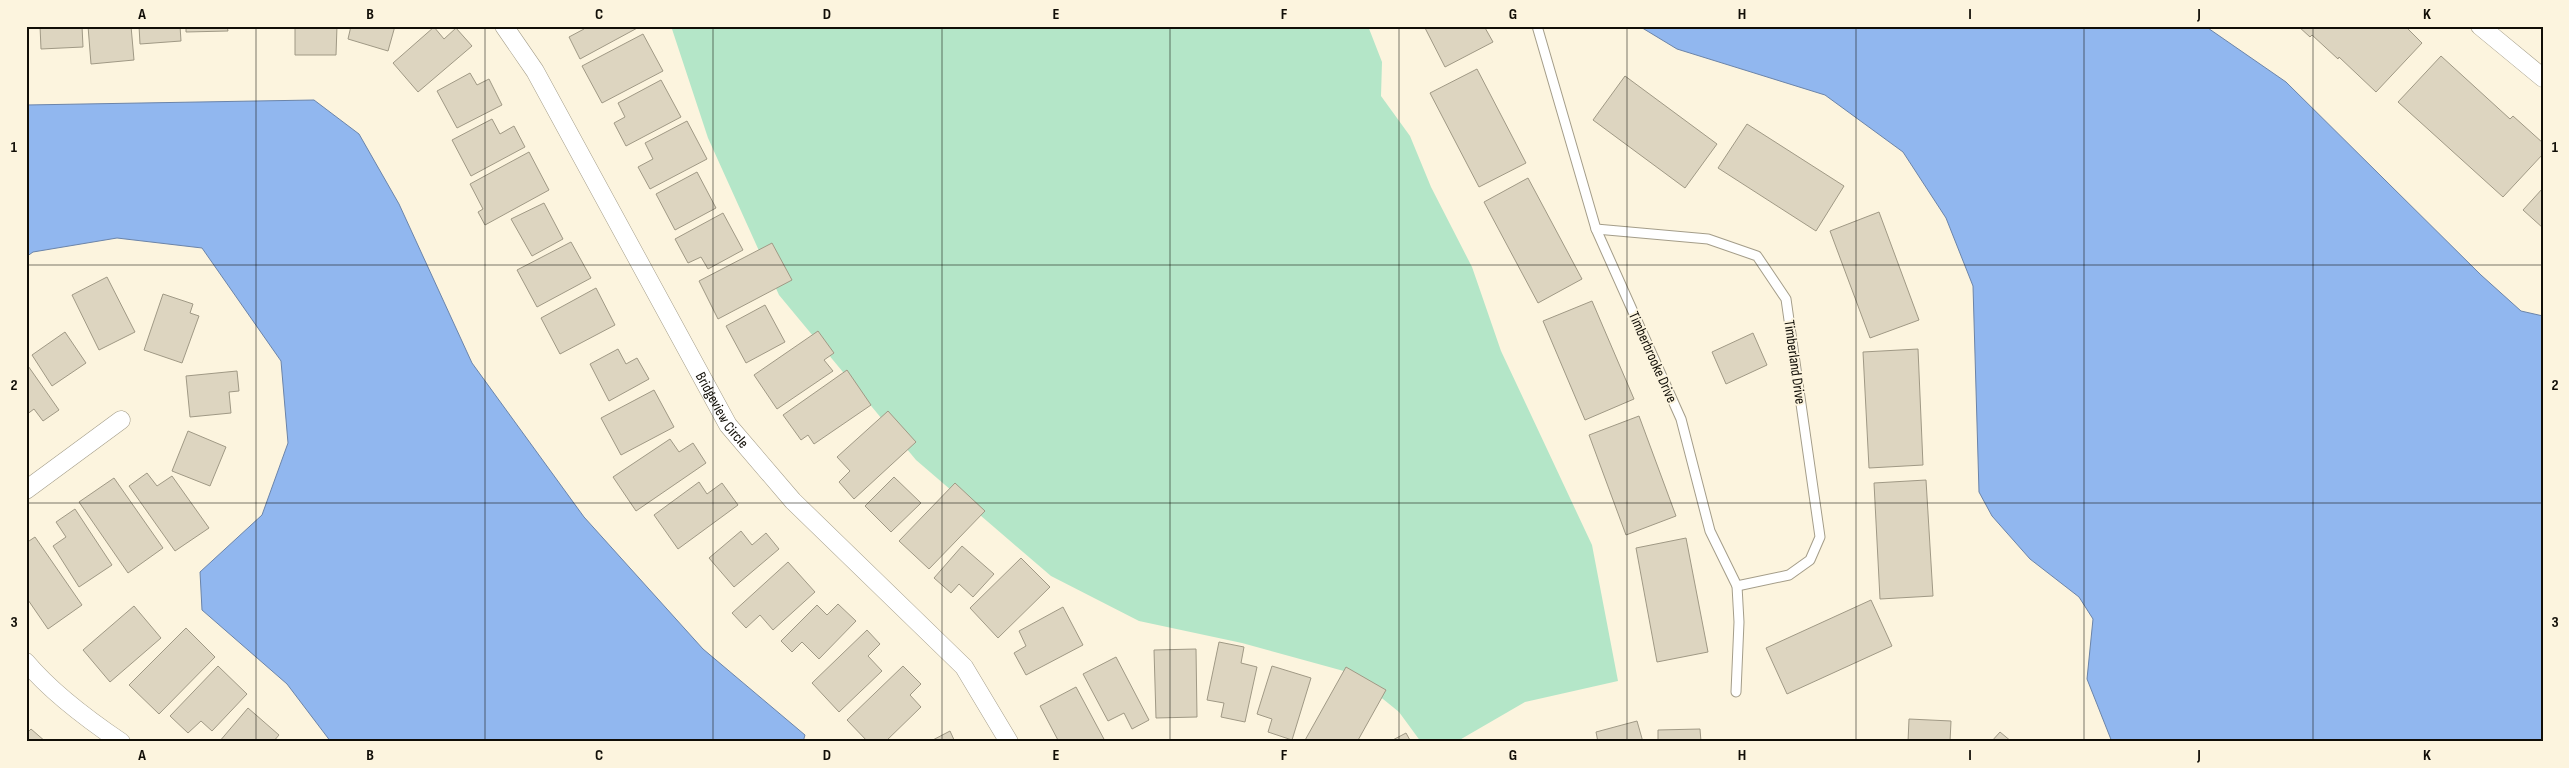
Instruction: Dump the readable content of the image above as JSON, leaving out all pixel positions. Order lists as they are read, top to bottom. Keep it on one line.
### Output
{"streets":{"street":["Bridgeview Circle"],"lane":["Timberbrooke Drive","Timberland Drive"]},"crossings":[["Timberbrooke Drive","Timberland Drive"]],"grid":{"columns":["A","B","C","D","E","F","G","H","I","J","K"],"rows":["1","2","3"]}}
